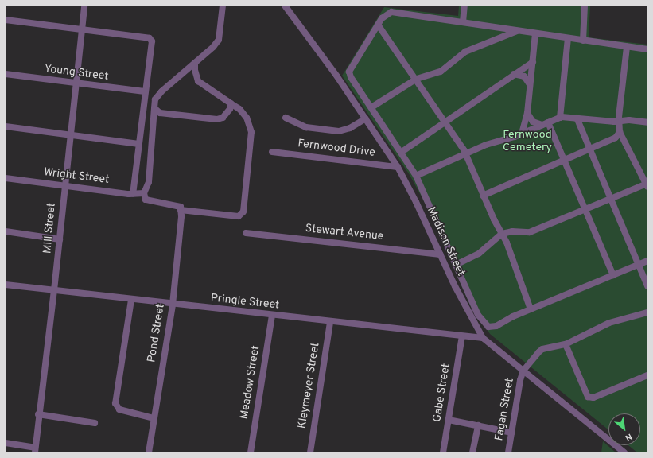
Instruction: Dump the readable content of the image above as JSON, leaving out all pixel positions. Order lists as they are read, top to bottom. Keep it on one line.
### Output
{"streets":{"street":["Young Street","Fernwood Drive","Wright Street","Mill Street","Stewart Avenue","Madison Street","Pringle Street","Pond Street","Meadow Street","Kleymeyer Street","Gabe Street","Fagan Street"]},"crossings":[["Young Street","Mill Street"],["Fernwood Drive","Madison Street"],["Wright Street","Mill Street"],["Mill Street","Pringle Street"],["Stewart Avenue","Madison Street"],["Madison Street","Pringle Street"],["Madison Street","Fagan Street"],["Pringle Street","Pond Street"],["Pringle Street","Meadow Street"],["Pringle Street","Kleymeyer Street"],["Pringle Street","Gabe Street"]],"parks":["Fernwood Cemetery"],"north":"bottom right"}
